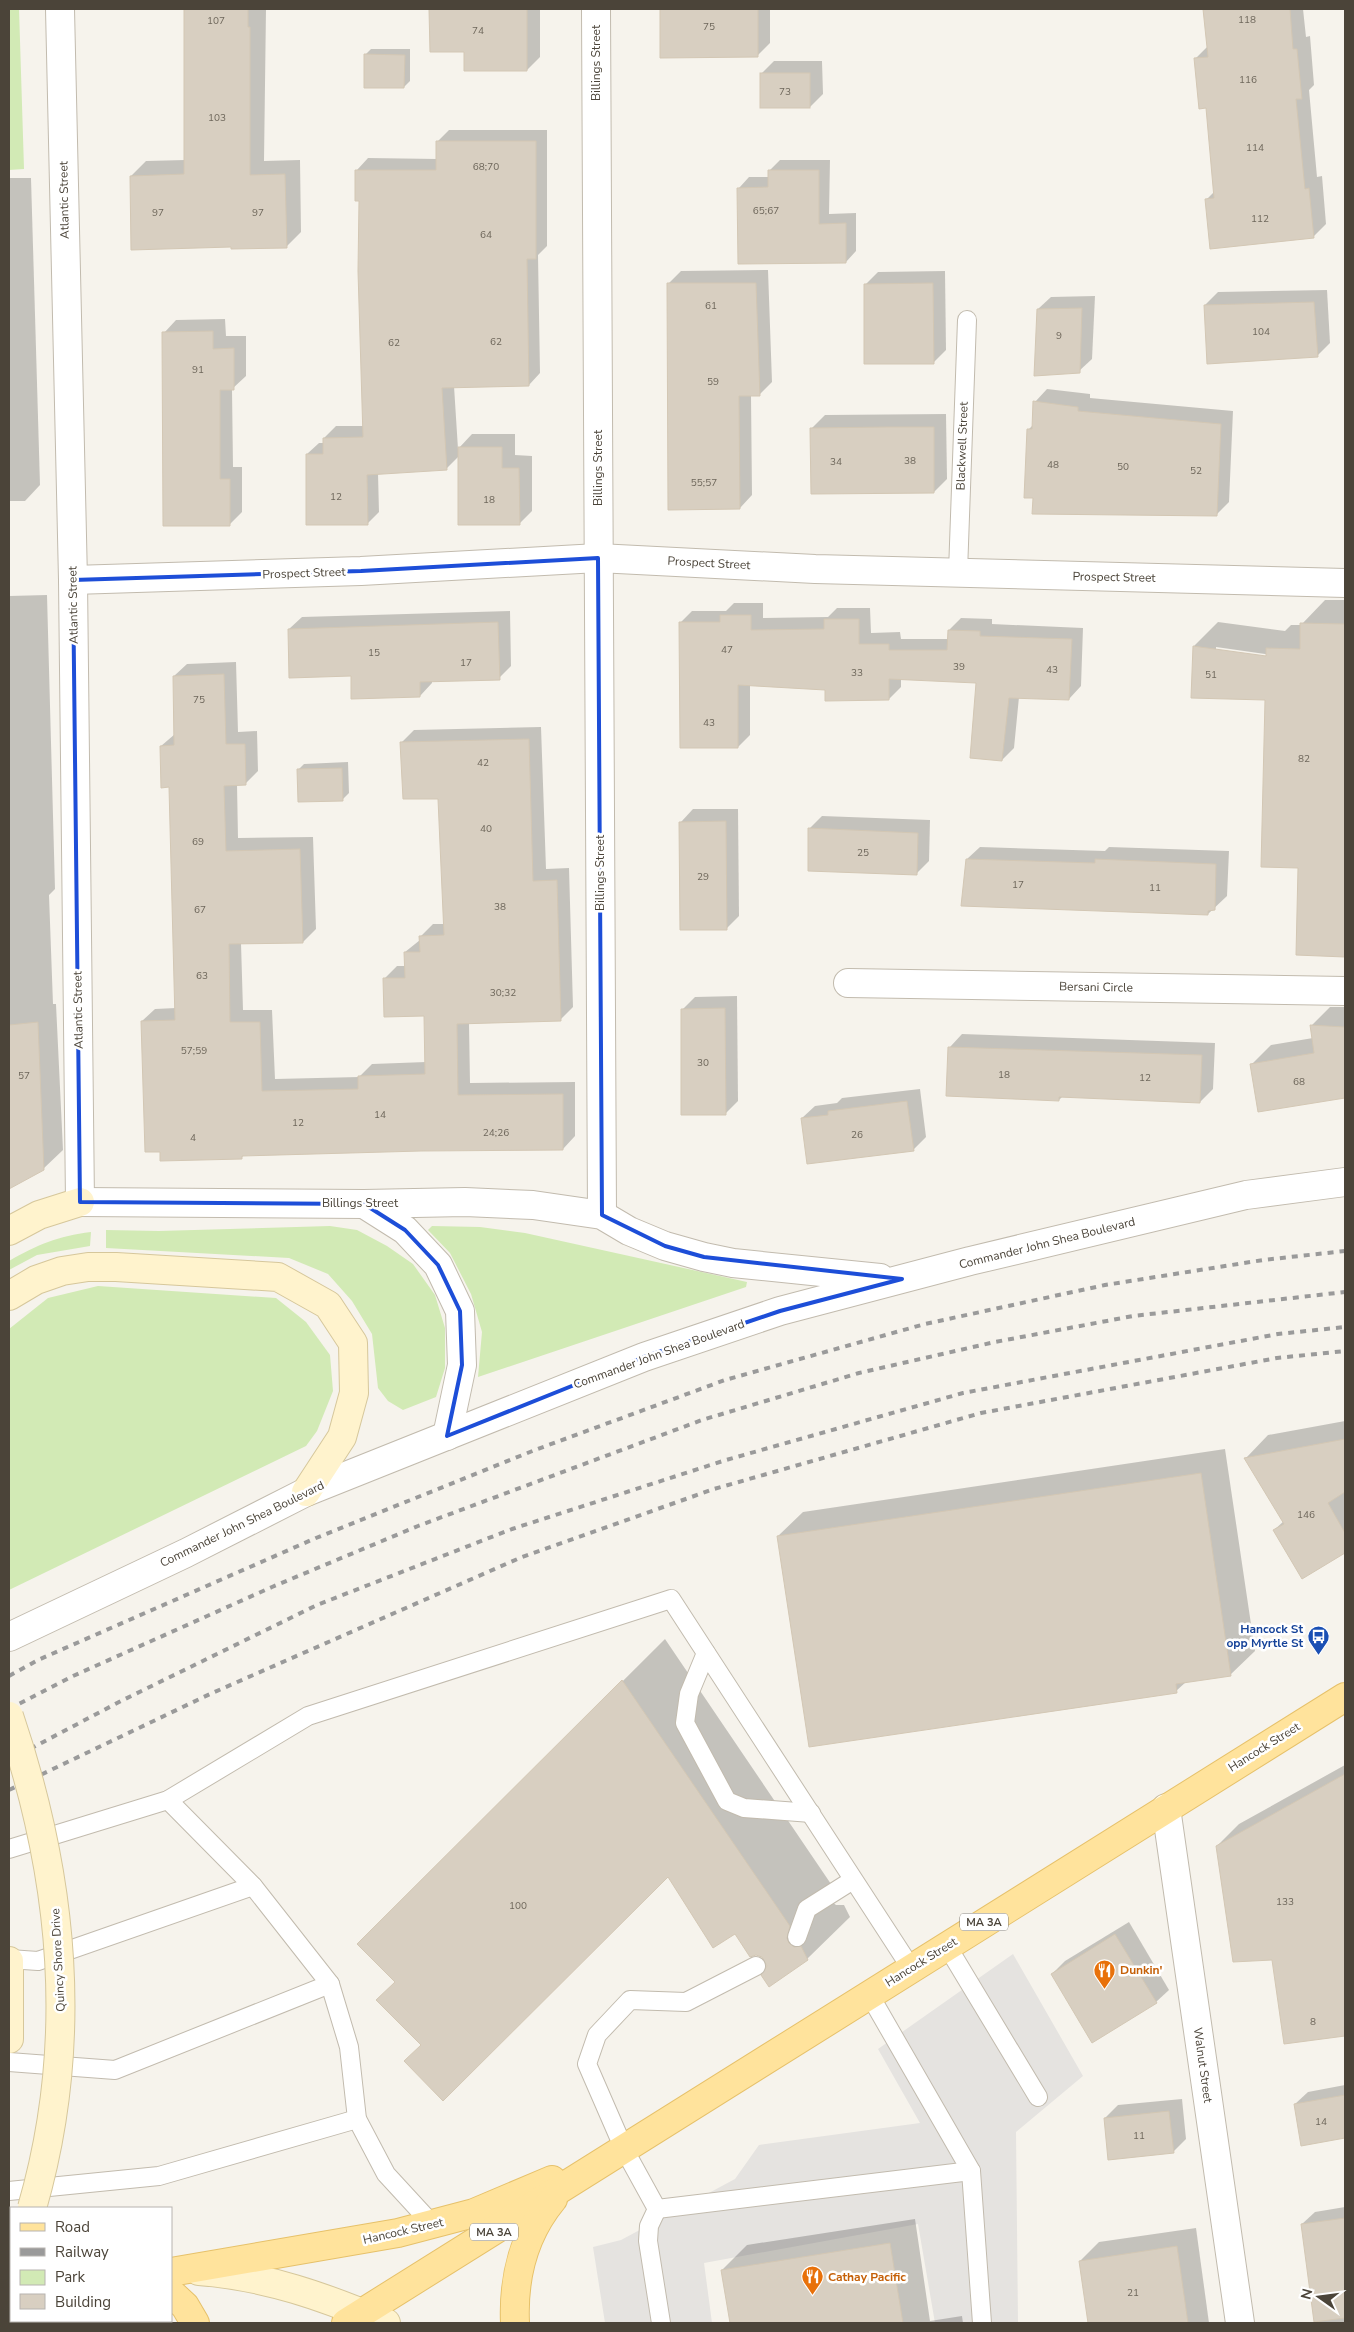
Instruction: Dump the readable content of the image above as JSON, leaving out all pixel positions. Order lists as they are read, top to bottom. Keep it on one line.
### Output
{"streets":{"main road":["Hancock Street","MA 3A","Quincy Shore Drive"],"street":["Billings Street","Atlantic Street","Prospect Street","Bersani Circle","Commander John Shea Boulevard","Walnut Street"],"lane":["Blackwell Street"]},"crossings":[["Billings Street","Atlantic Street"],["Billings Street","Prospect Street"],["Atlantic Street","Prospect Street"],["Blackwell Street","Prospect Street"],["Hancock Street","Walnut Street"]],"places":{"bus stop":["Hancock St opp Myrtle St"],"restaurant":["Dunkin'","Cathay Pacific"]},"house_numbers":["118","107","75","74","116","73","103","114","68;70","65;67","97","97","112","64","61","104","9","62","62","91","59","38","34","48","50","52","55;57","12","18","47","15","17","39","43","33","51","75","43","82","42","40","69","25","29","17","11","38","67","63","30;32","57;59","30","18","57","12","68","14","12","24;26","26","4","146","133","100","8","14","11","21"],"legend":["Road","Railway","Park","Building"],"north":"left"}
